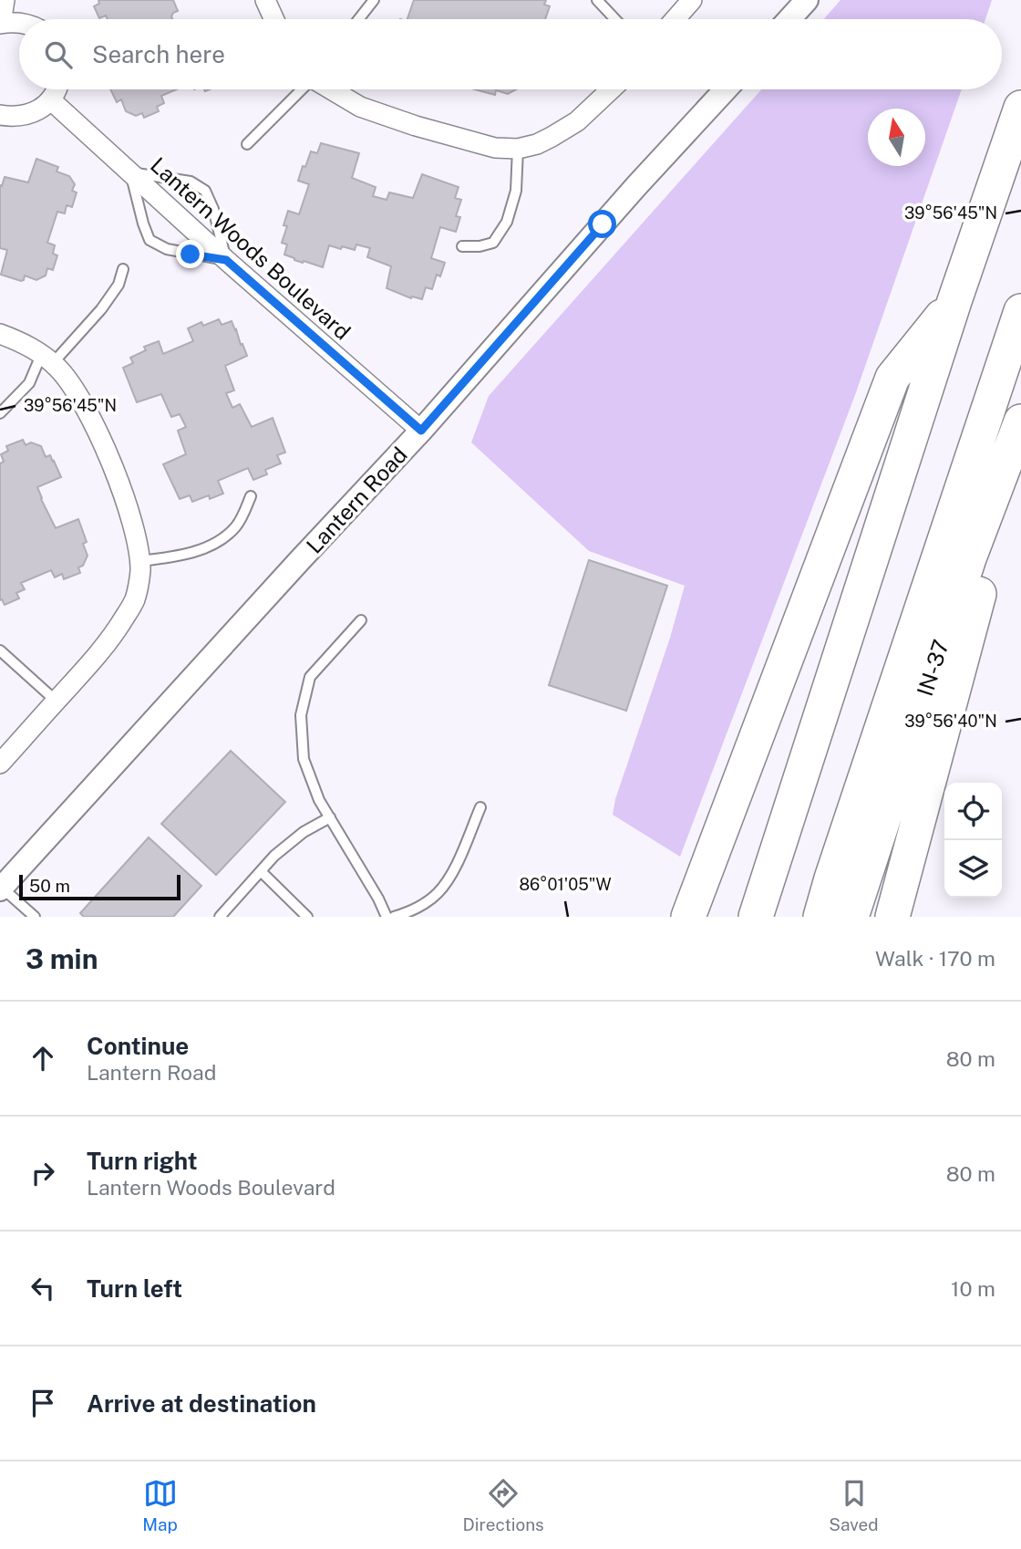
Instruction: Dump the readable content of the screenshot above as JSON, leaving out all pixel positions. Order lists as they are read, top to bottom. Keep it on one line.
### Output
{"streets":{"highway":["IN-37"],"street":["Lantern Woods Boulevard","Lantern Road"]},"crossings":[["Lantern Woods Boulevard","Lantern Road"]],"scale_bar":"50 m","north":"top","page":{"search":"Search here","scale":"50 m","heading":["3 min","Walk · 170 m"],"list":[["Continue","Lantern Road","80 m"],["Turn right","Lantern Woods Boulevard","80 m"],["Turn left","10 m"],"Arrive at destination"],"nav":["Map","Directions","Saved"]},"coordinates":["39°56'45\"N","39°56'40\"N","86°01'05\"W"]}
